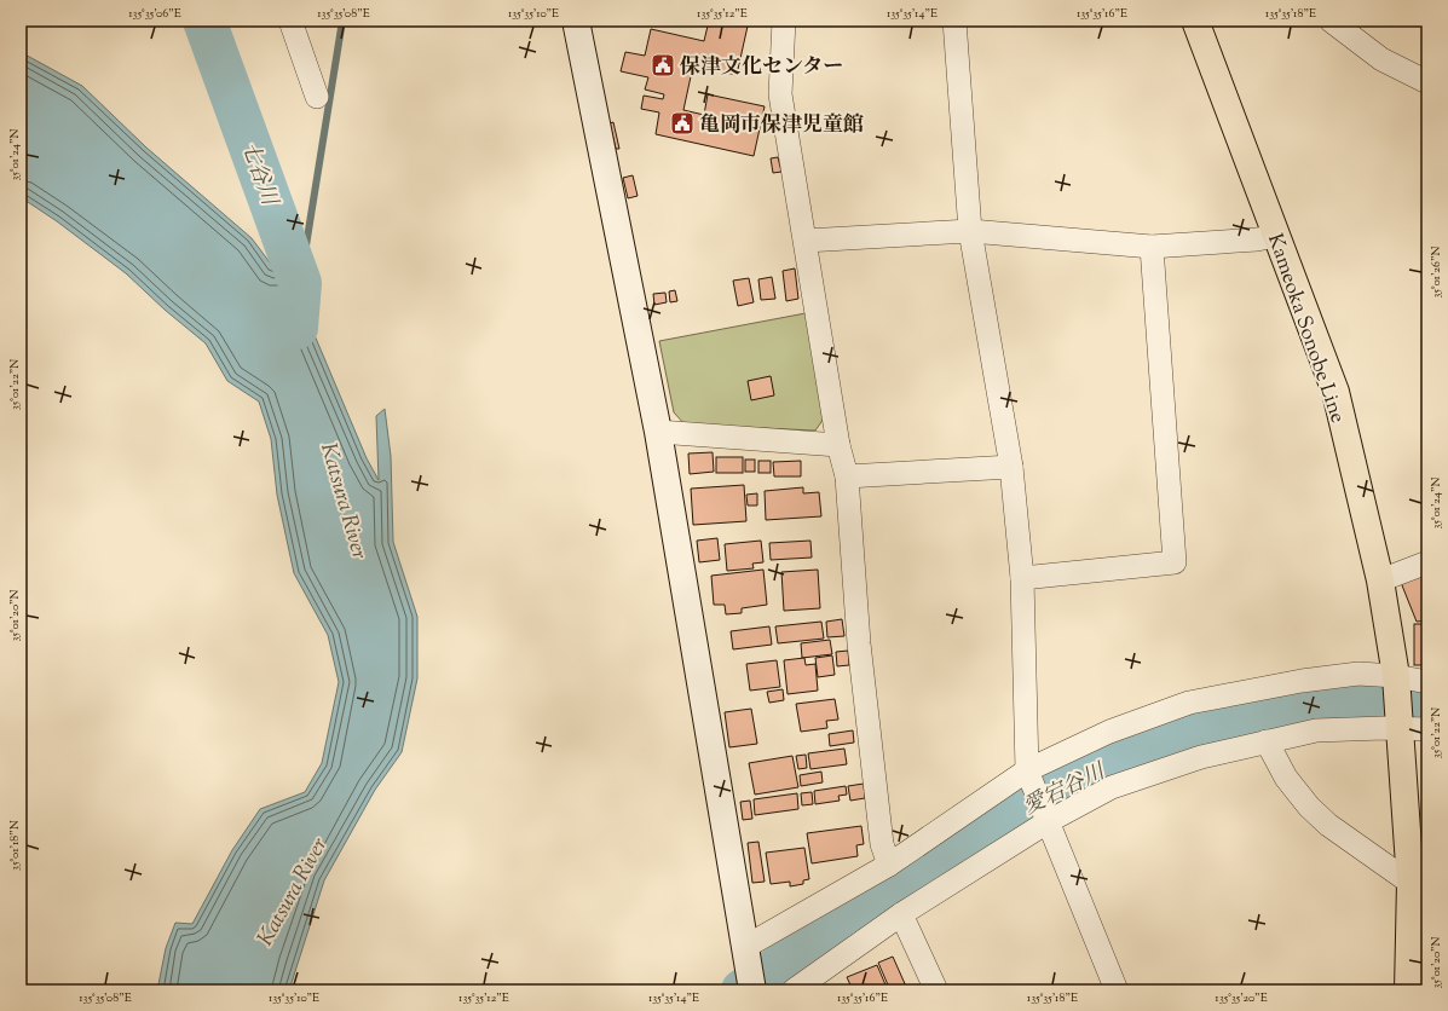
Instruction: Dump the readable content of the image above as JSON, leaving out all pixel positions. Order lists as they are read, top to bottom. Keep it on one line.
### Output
{"streets":{"main road":["Kameoka Sonobe Line"]},"water":["七谷川","Katsura River","愛宕谷川"],"places":{"public building":["保津文化センター","亀岡市保津児童館"]},"coordinates":["135°35'06\"E","135°35'08\"E","135°35'10\"E","135°35'12\"E","135°35'14\"E","135°35'16\"E","135°35'18\"E","35°01'24\"N","35°01'26\"N","35°01'22\"N","35°01'20\"N","35°01'18\"N","135°35'20\"E"]}
